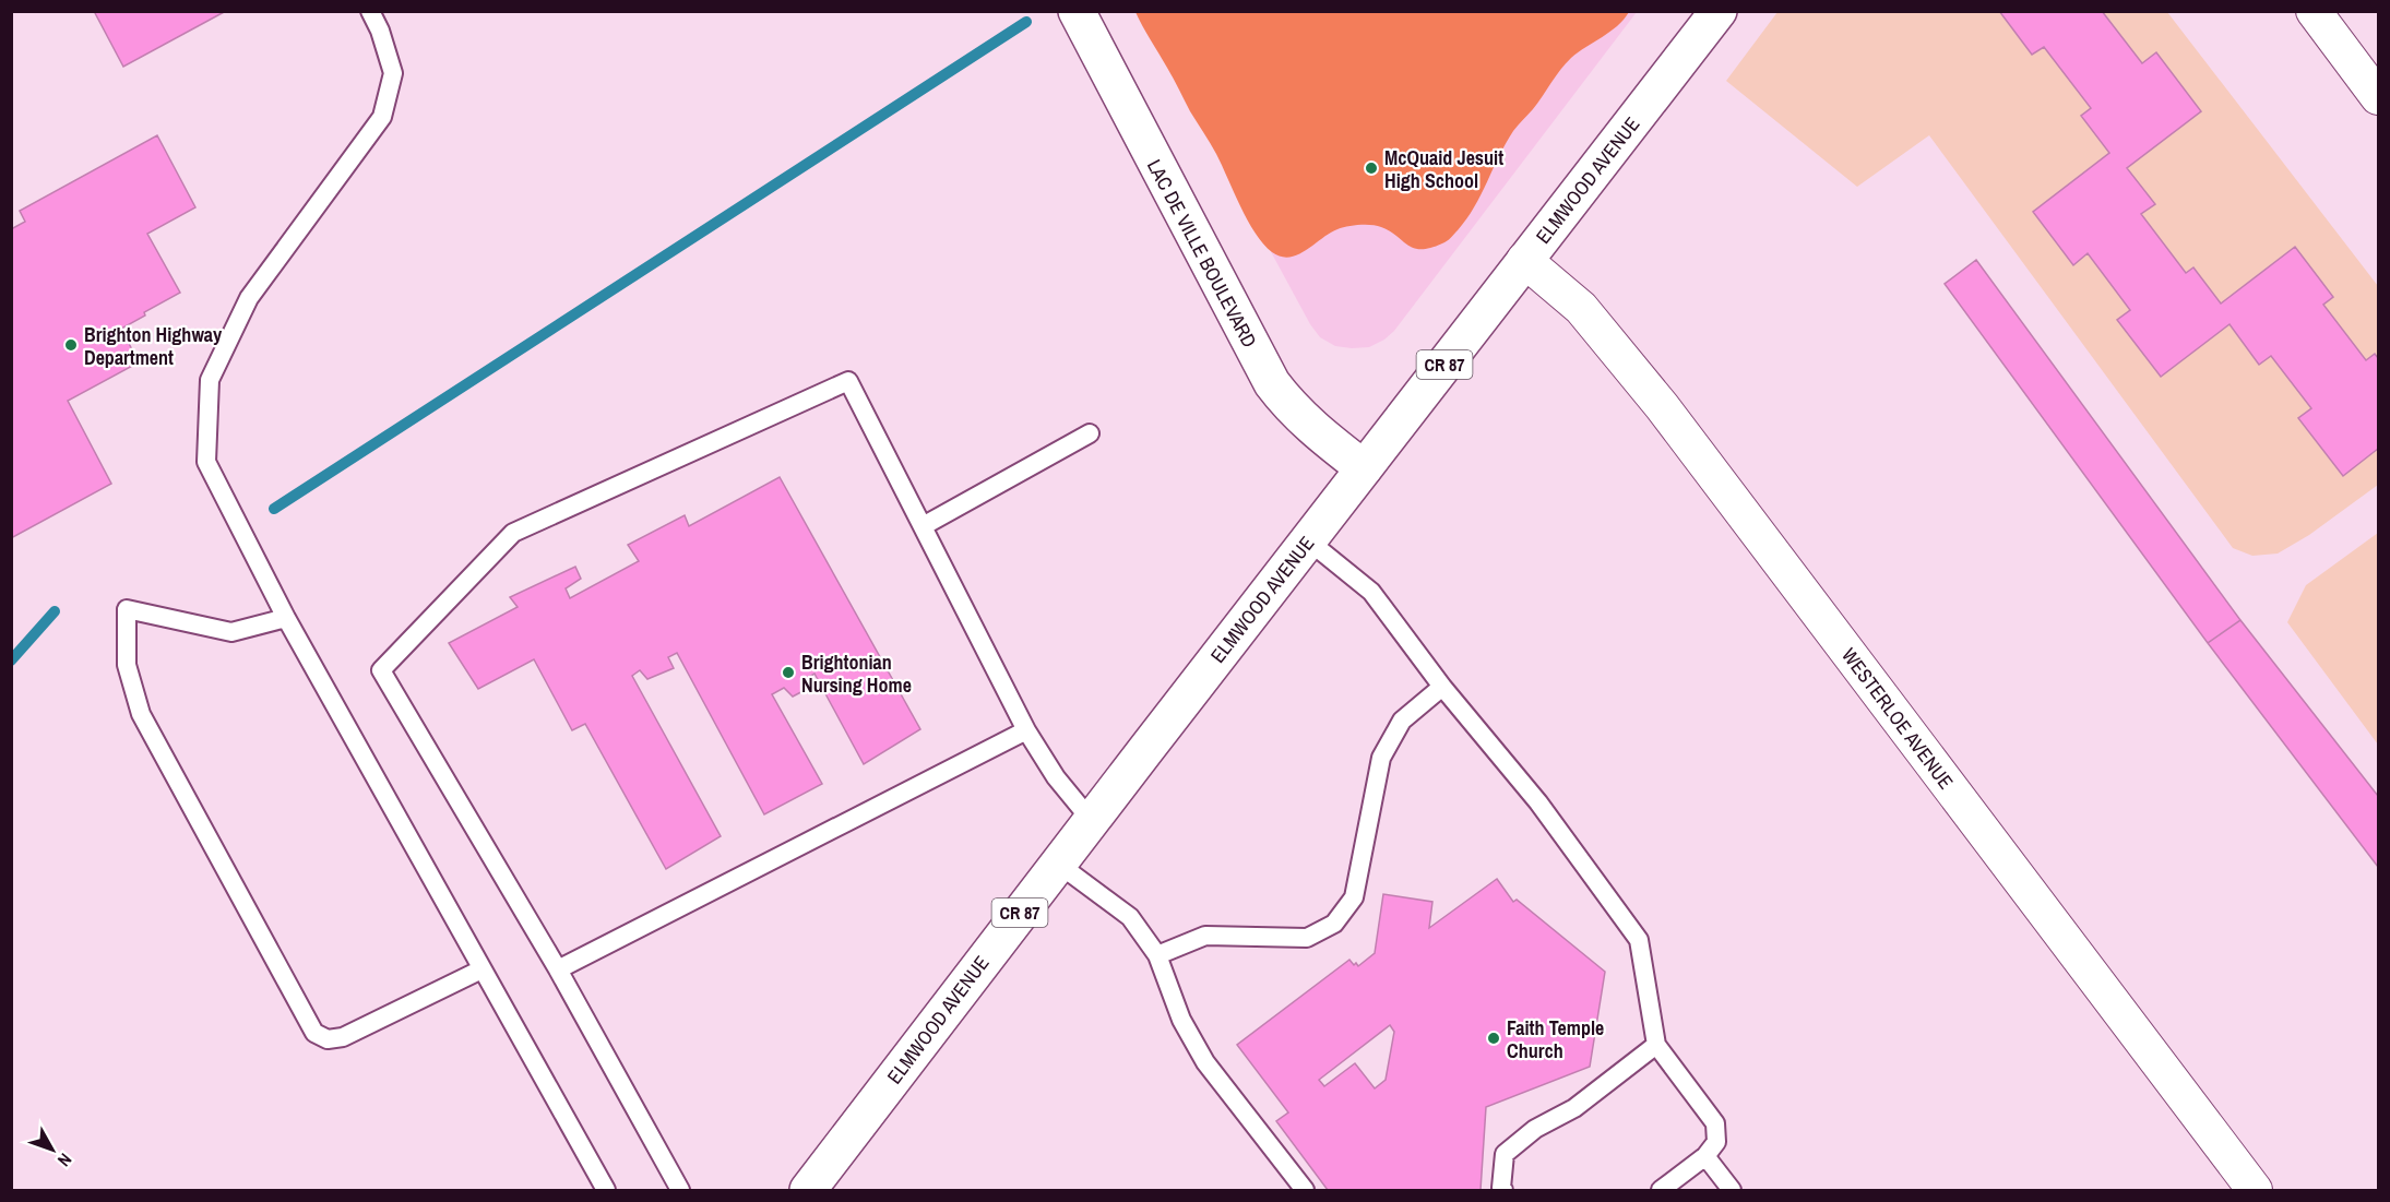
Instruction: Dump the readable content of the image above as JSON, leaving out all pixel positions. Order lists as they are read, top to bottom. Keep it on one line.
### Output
{"streets":{"main road":["ELMWOOD AVENUE","LAC DE VILLE BOULEVARD","CR 87"],"street":["WESTERLOE AVENUE"]},"crossings":[["ELMWOOD AVENUE","LAC DE VILLE BOULEVARD"],["ELMWOOD AVENUE","WESTERLOE AVENUE"]],"places":["McQuaid Jesuit High School","Brighton Highway Department","Brightonian Nursing Home","Faith Temple Church"],"north":"bottom right"}
